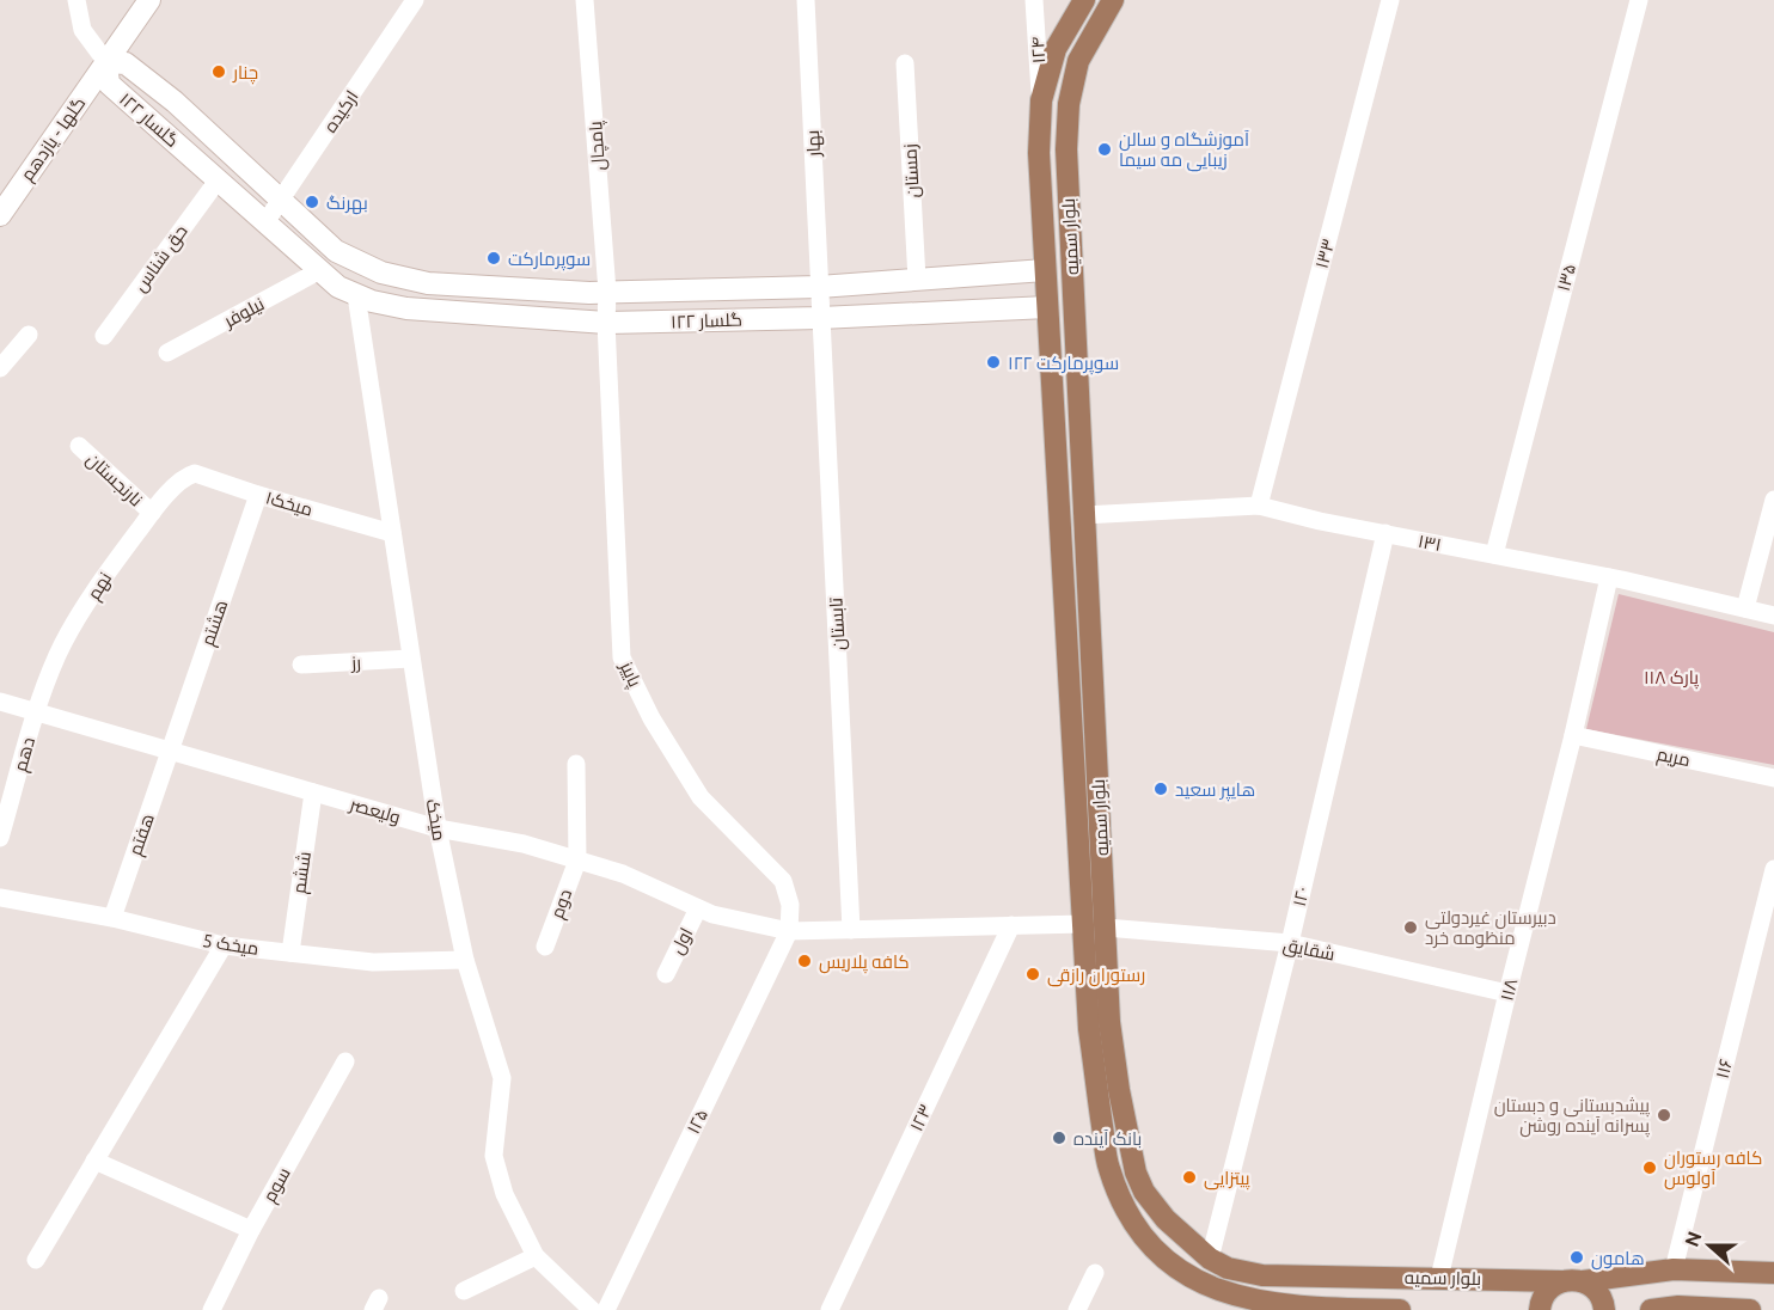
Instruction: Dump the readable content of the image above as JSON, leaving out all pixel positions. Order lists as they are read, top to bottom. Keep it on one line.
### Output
{"streets":{"main road":["گلسار ۱۲۲","گلها - یازدهم","بلوار سمیه"],"street":["۱۲۴","ارکیده","بهار","پامچال","زمستان","۱۳۳","حق شناس","۱۳۵","نیلوفر","نارنجستان","میخک۱","۱۳۱","نهم","هشتم","تابستان","رز","پاییز","دهم","مریم","ولیعصر","میخک","هفتم","ششم","۱۲۰","دوم","اول","میخک 5","شقایق","۱۱۸","۱۱۶","۱۲۳","۱۲۵","سوم"]},"crossings":[["۱۲۴","بلوار سمیه"],["ارکیده","گلسار ۱۲۲"],["گلسار ۱۲۲","گلها - یازدهم"],["گلسار ۱۲۲","بهار"],["گلسار ۱۲۲","پامچال"],["گلسار ۱۲۲","زمستان"],["گلسار ۱۲۲","بلوار سمیه"],["گلسار ۱۲۲","حق شناس"],["گلسار ۱۲۲","نیلوفر"],["گلسار ۱۲۲","تابستان"],["گلسار ۱۲۲","پاییز"],["گلسار ۱۲۲","میخک"],["بهار","تابستان"],["پامچال","پاییز"],["بلوار سمیه","۱۳۱"],["بلوار سمیه","۱۲۰"],["بلوار سمیه","شقایق"],["بلوار سمیه","۱۱۸"],["بلوار سمیه","۱۱۶"],["۱۳۳","۱۳۱"],["۱۳۵","۱۳۱"],["نارنجستان","نهم"],["میخک۱","نهم"],["میخک۱","هشتم"],["میخک۱","میخک"],["۱۳۱","۱۲۰"],["۱۳۱","۱۱۸"],["نهم","دهم"],["نهم","ولیعصر"],["هشتم","ولیعصر"],["هشتم","هفتم"],["رز","میخک"],["پاییز","ولیعصر"],["پاییز","۱۲۵"],["دهم","ولیعصر"],["مریم","۱۱۸"],["ولیعصر","میخک"],["ولیعصر","هفتم"],["ولیعصر","ششم"],["ولیعصر","دوم"],["ولیعصر","اول"],["ولیعصر","۱۲۵"],["میخک","میخک 5"],["هفتم","میخک 5"],["ششم","میخک 5"],["۱۲۰","شقایق"],["شقایق","۱۱۸"]],"parks":["پارک ۱۱۸"],"places":["چنار","آموزشگاه و سالن زیبایی مه سیما","بهرنگ","سوپرمارکت","سوپرمارکت ۱۲۲","هایپر سعید","دبیرستان غیردولتی منظومه خرد","کافه پلاریس","رستوران رازقی","پیشدبستانی و دبستان پسرانه آینده روشن","بانک آینده","کافه رستوران آولوس","پیتزایی","هامون"],"north":"left"}
